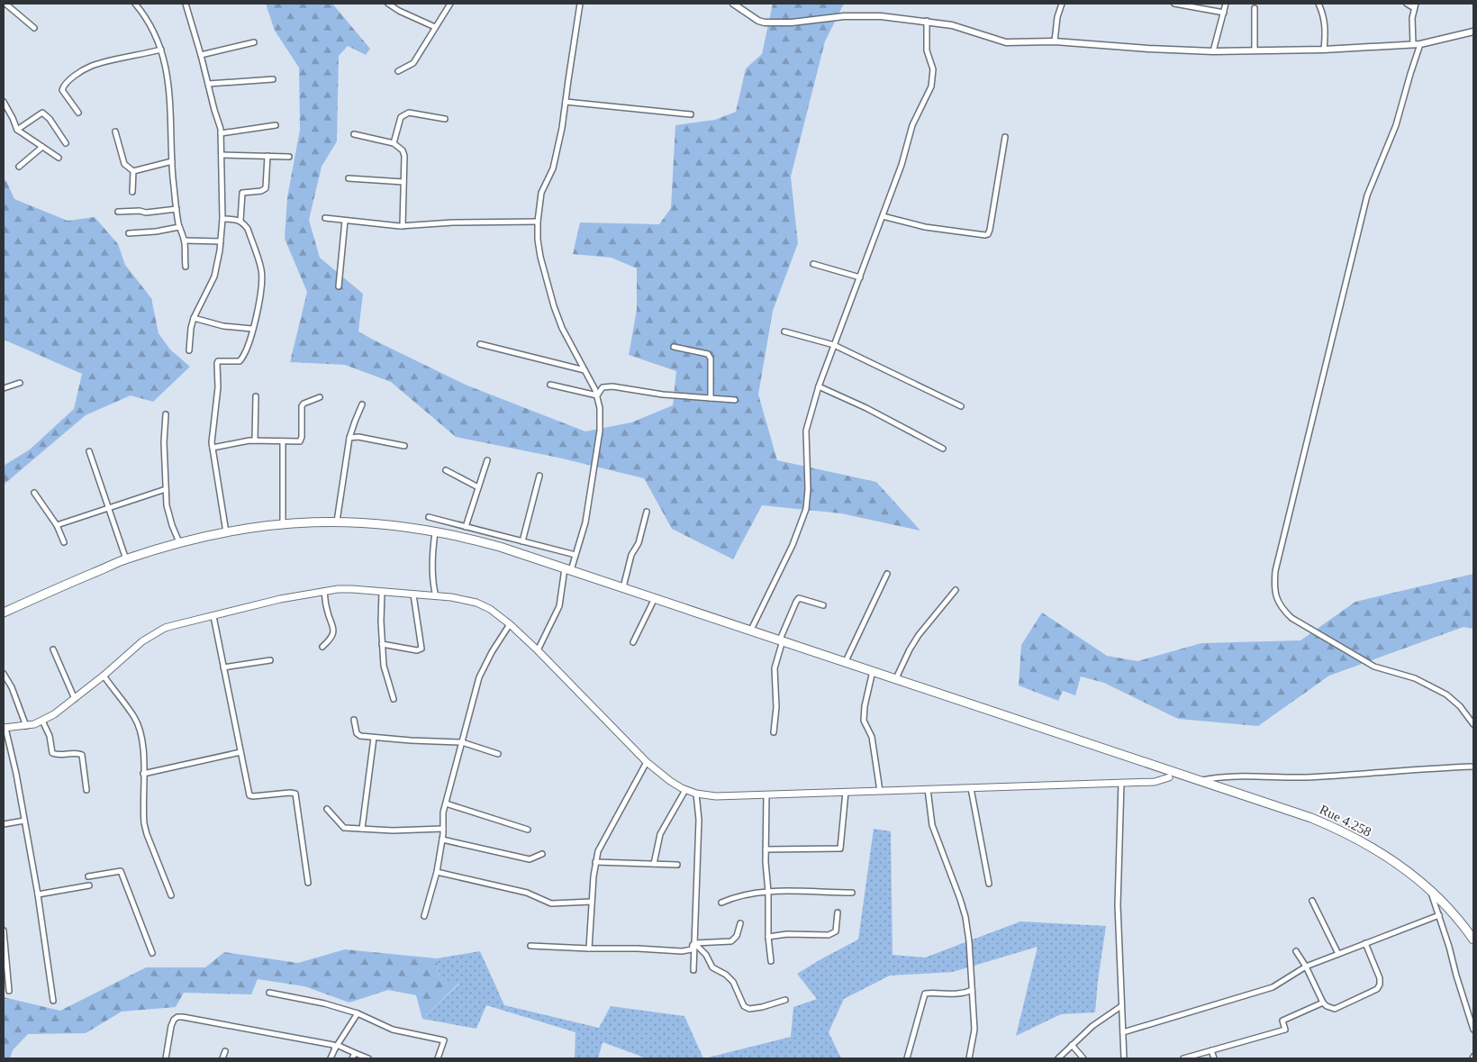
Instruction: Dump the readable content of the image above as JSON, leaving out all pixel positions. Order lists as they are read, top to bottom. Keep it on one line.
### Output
{"streets":{"highway":["Rue 4.258"]}}
